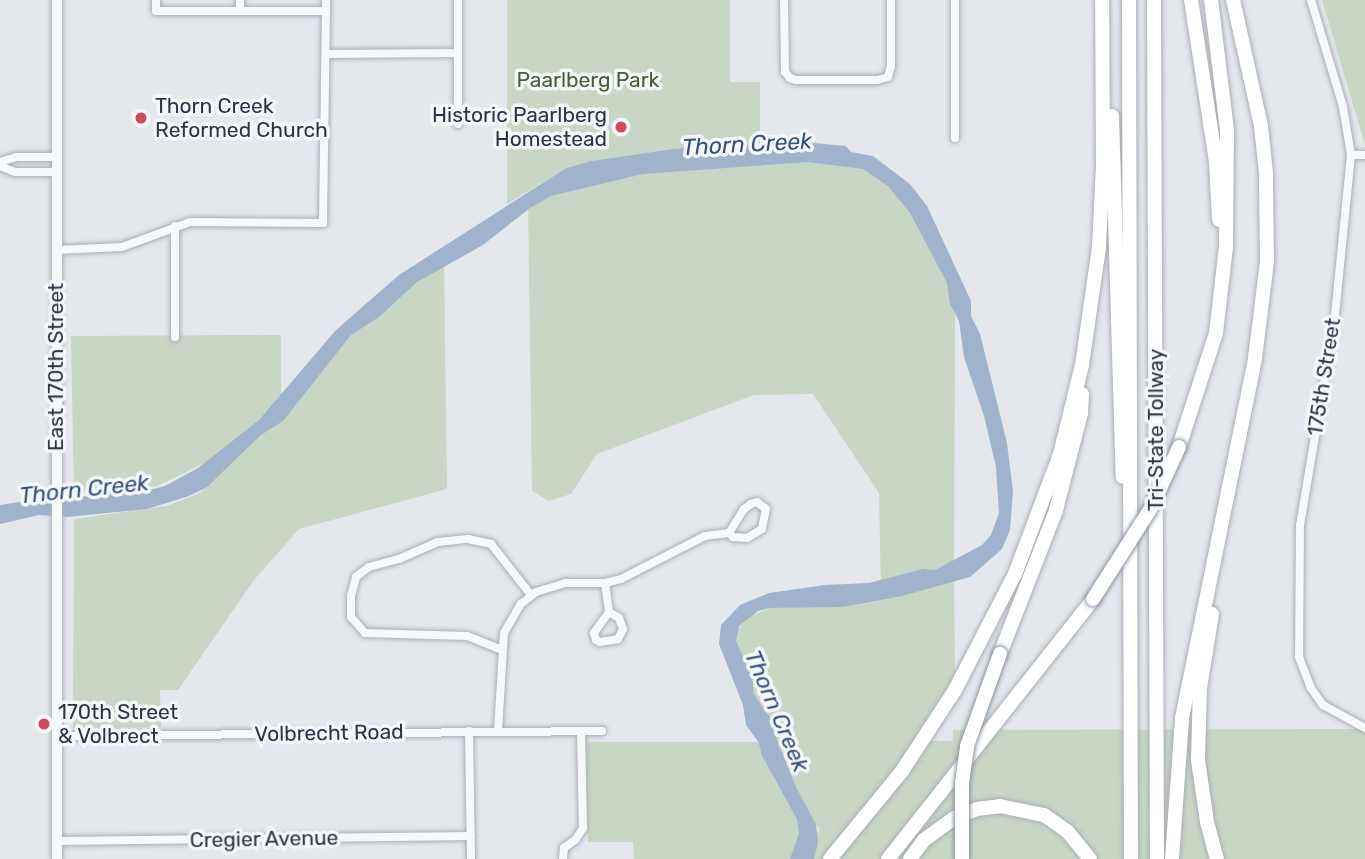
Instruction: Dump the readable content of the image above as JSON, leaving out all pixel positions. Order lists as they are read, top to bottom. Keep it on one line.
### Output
{"streets":{"highway":["Tri-State Tollway"],"street":["East 170th Street","175th Street","Volbrecht Road","Cregier Avenue"]},"crossings":[["East 170th Street","Volbrecht Road"],["East 170th Street","Cregier Avenue"]],"water":["Thorn Creek"],"parks":["Paarlberg Park"],"places":["Thorn Creek Reformed Church","Historic Paarlberg Homestead","170th Street & Volbrect"]}
